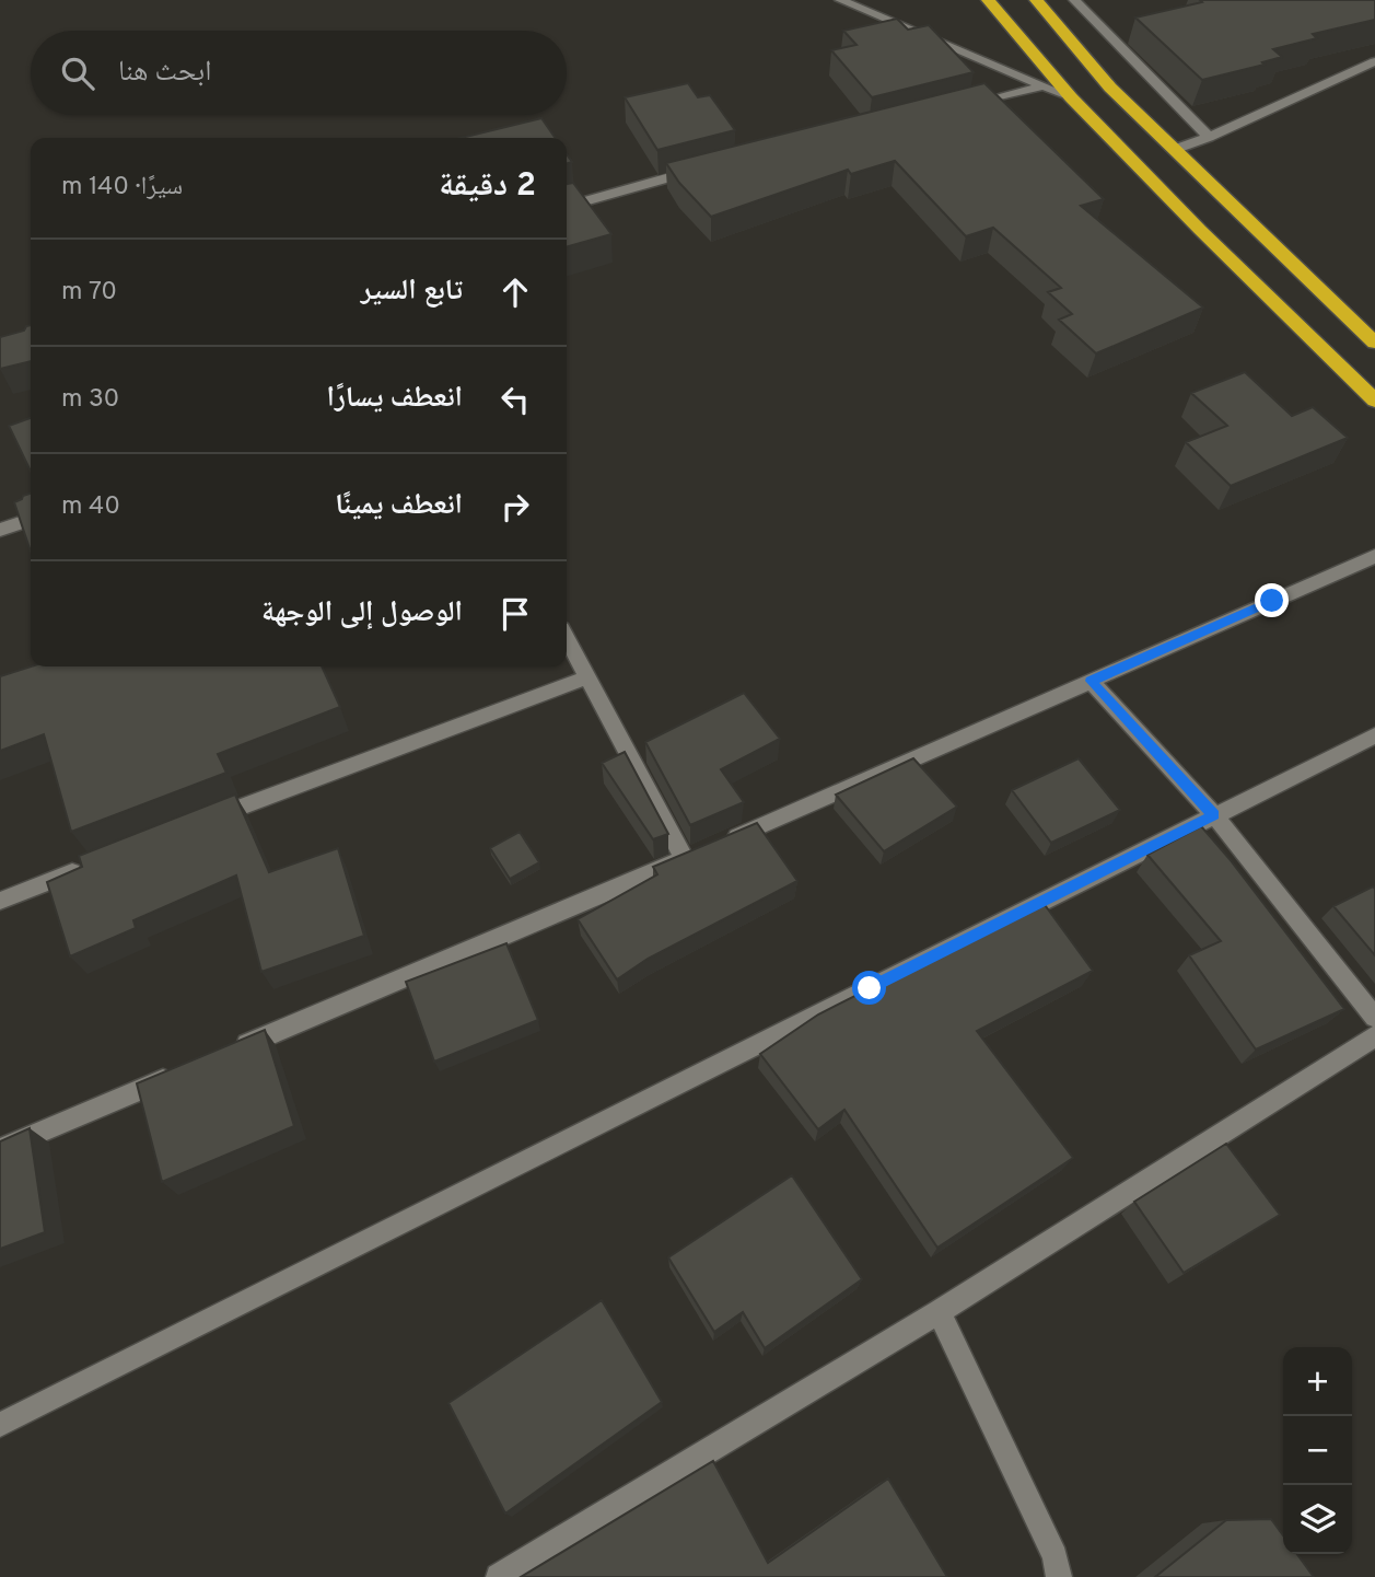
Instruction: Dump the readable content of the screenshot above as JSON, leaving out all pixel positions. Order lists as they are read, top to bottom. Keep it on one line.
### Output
{"page":{"search":"ابحث هنا","heading":["2 دقيقة","سيرًا · 140 m"],"list":[["تابع السير","70 m"],["انعطف يسارًا","30 m"],["انعطف يمينًا","40 m"],"الوصول إلى الوجهة"],"map_buttons":["+","−"]}}
